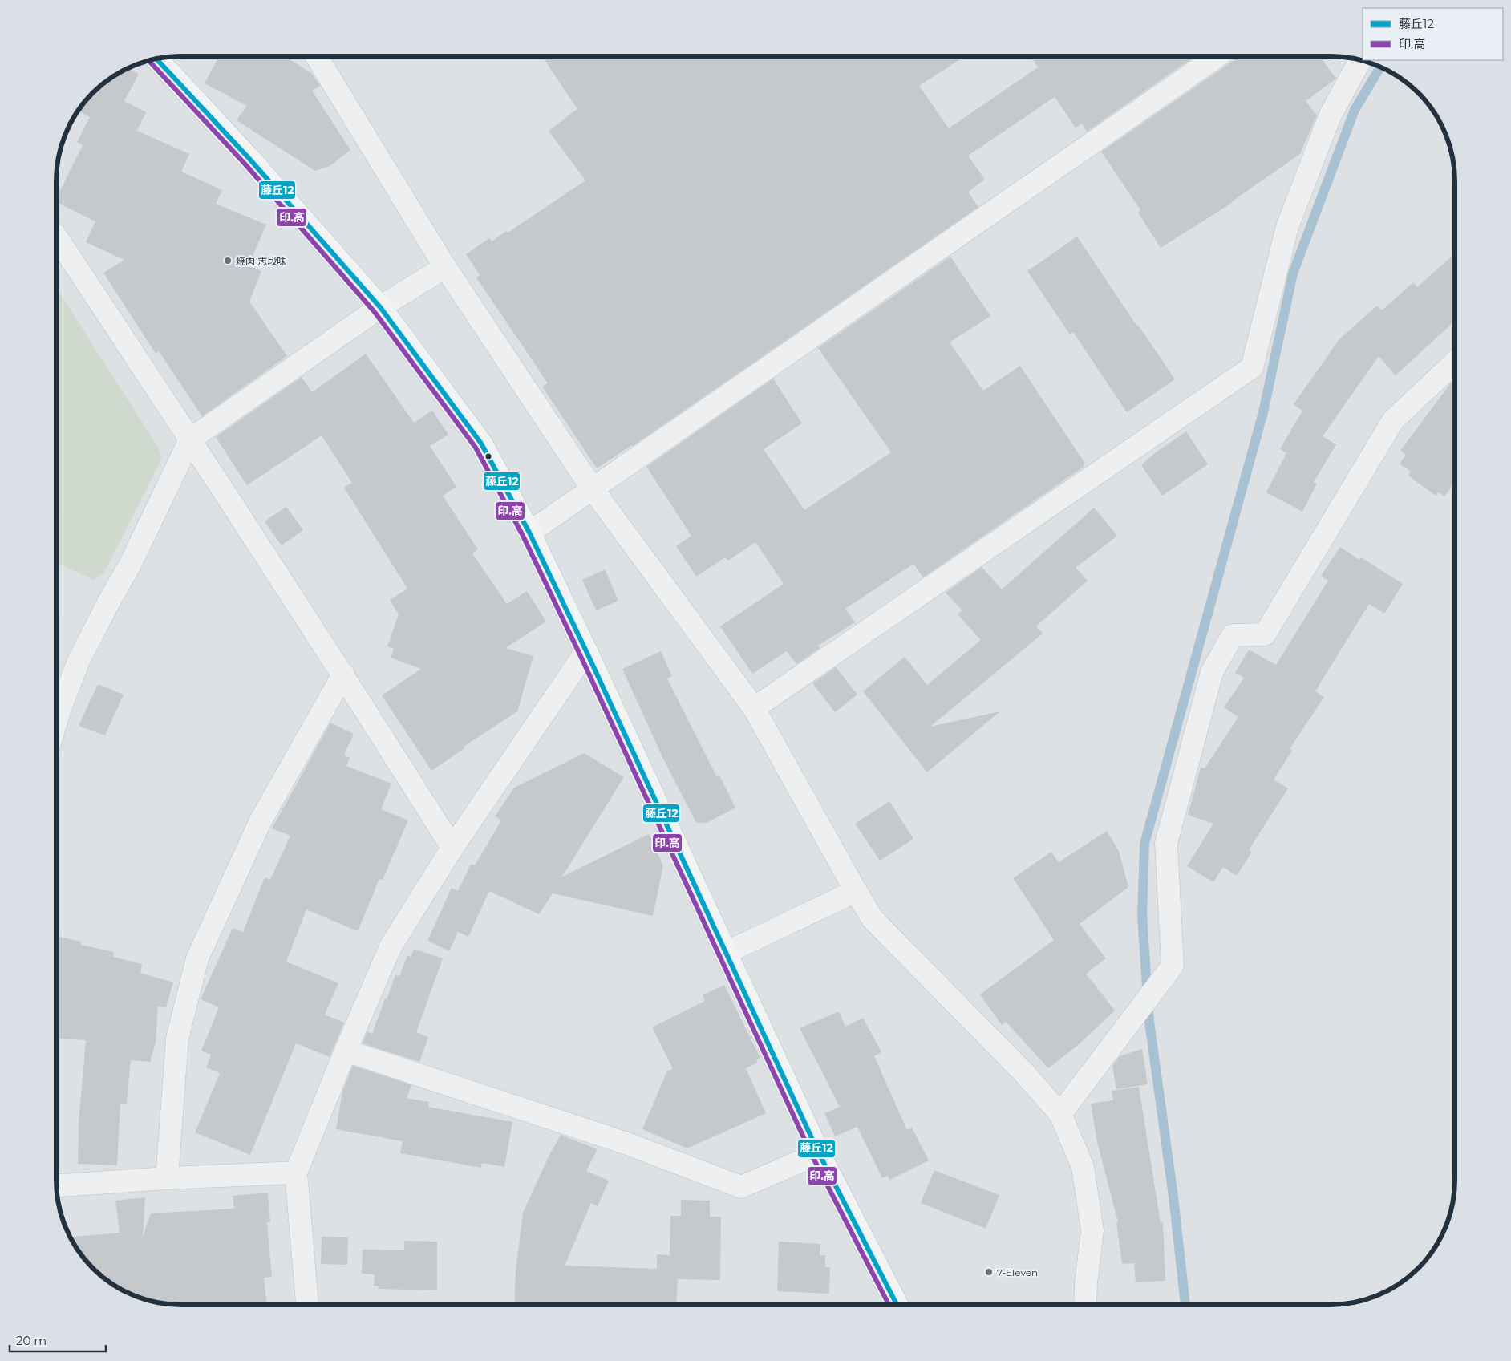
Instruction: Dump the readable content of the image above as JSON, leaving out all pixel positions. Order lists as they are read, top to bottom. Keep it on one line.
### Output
{"places":["焼肉 志段味","7-Eleven"],"lines":["transit line 藤丘12","transit line 印.高"],"legend":["藤丘12","印.高"],"scale_bar":"20 m"}
